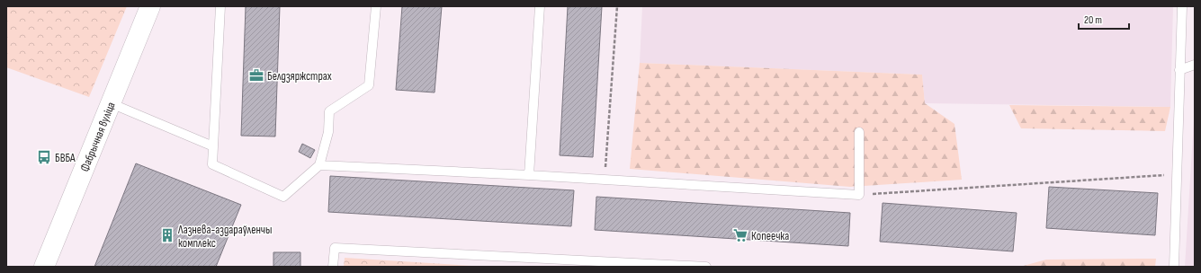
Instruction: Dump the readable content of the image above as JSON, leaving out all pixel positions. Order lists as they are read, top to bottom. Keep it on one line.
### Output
{"streets":{"main road":["Фабрычная вуліца"]},"places":{"office":["Белдзяржстрах"],"bus stop":["БВБА"],"building":["Лазнева-аздараўленчы комплекс"],"supermarket":["Копеечка"]},"scale_bar":"20 m"}
